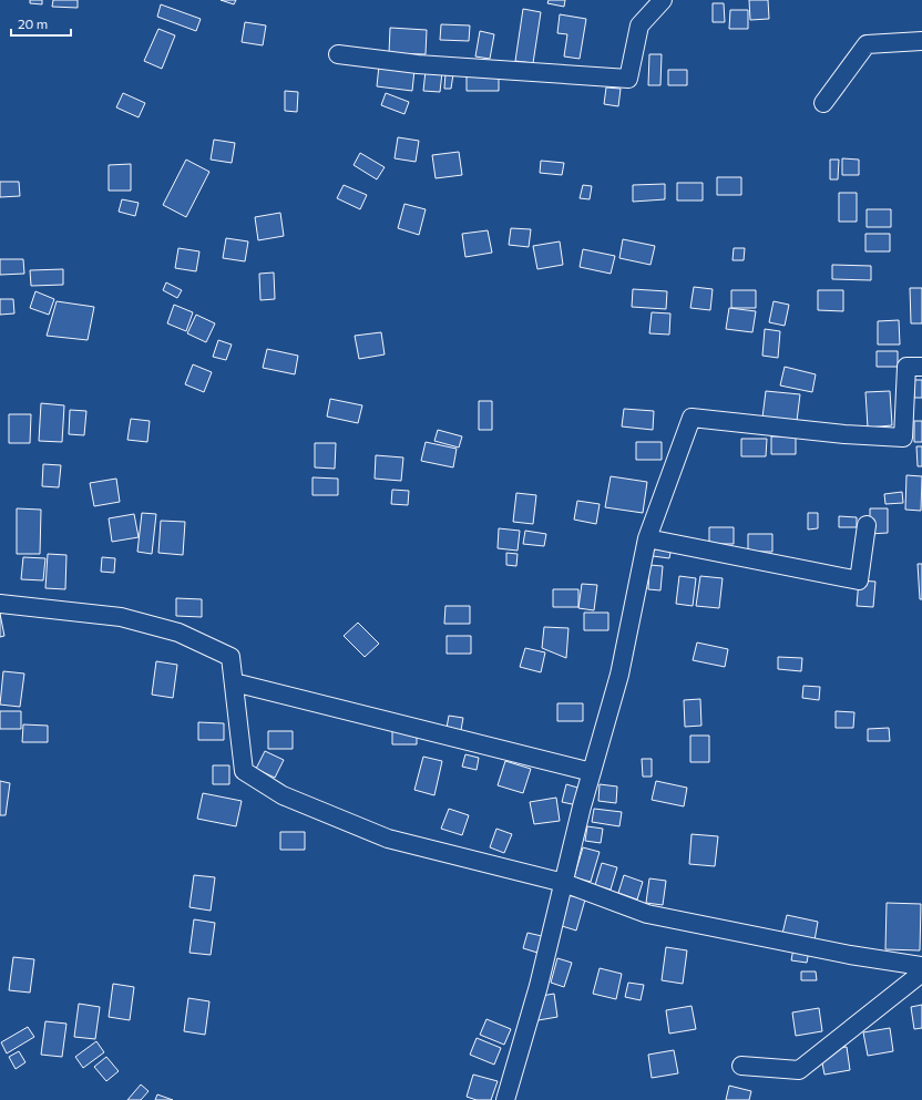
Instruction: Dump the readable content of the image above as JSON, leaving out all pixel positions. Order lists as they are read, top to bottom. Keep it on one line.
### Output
{"scale_bar":"20 m"}
